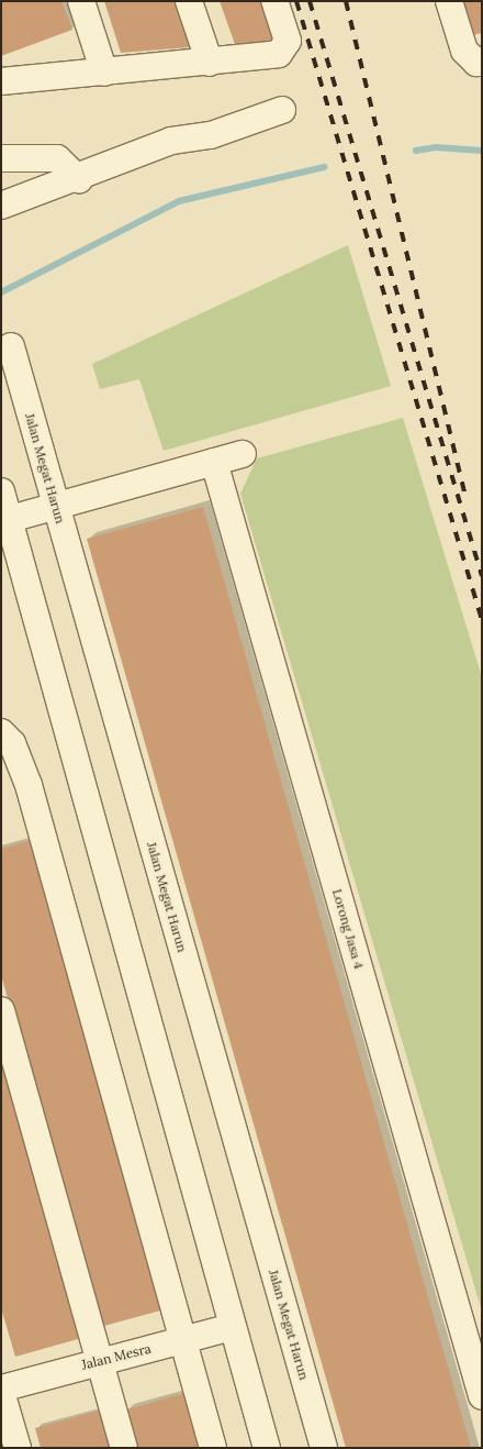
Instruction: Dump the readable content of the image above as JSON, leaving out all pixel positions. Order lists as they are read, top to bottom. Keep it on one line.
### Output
{"streets":{"street":["Jalan Megat Harun","Lorong Jasa 4","Jalan Mesra"]}}
